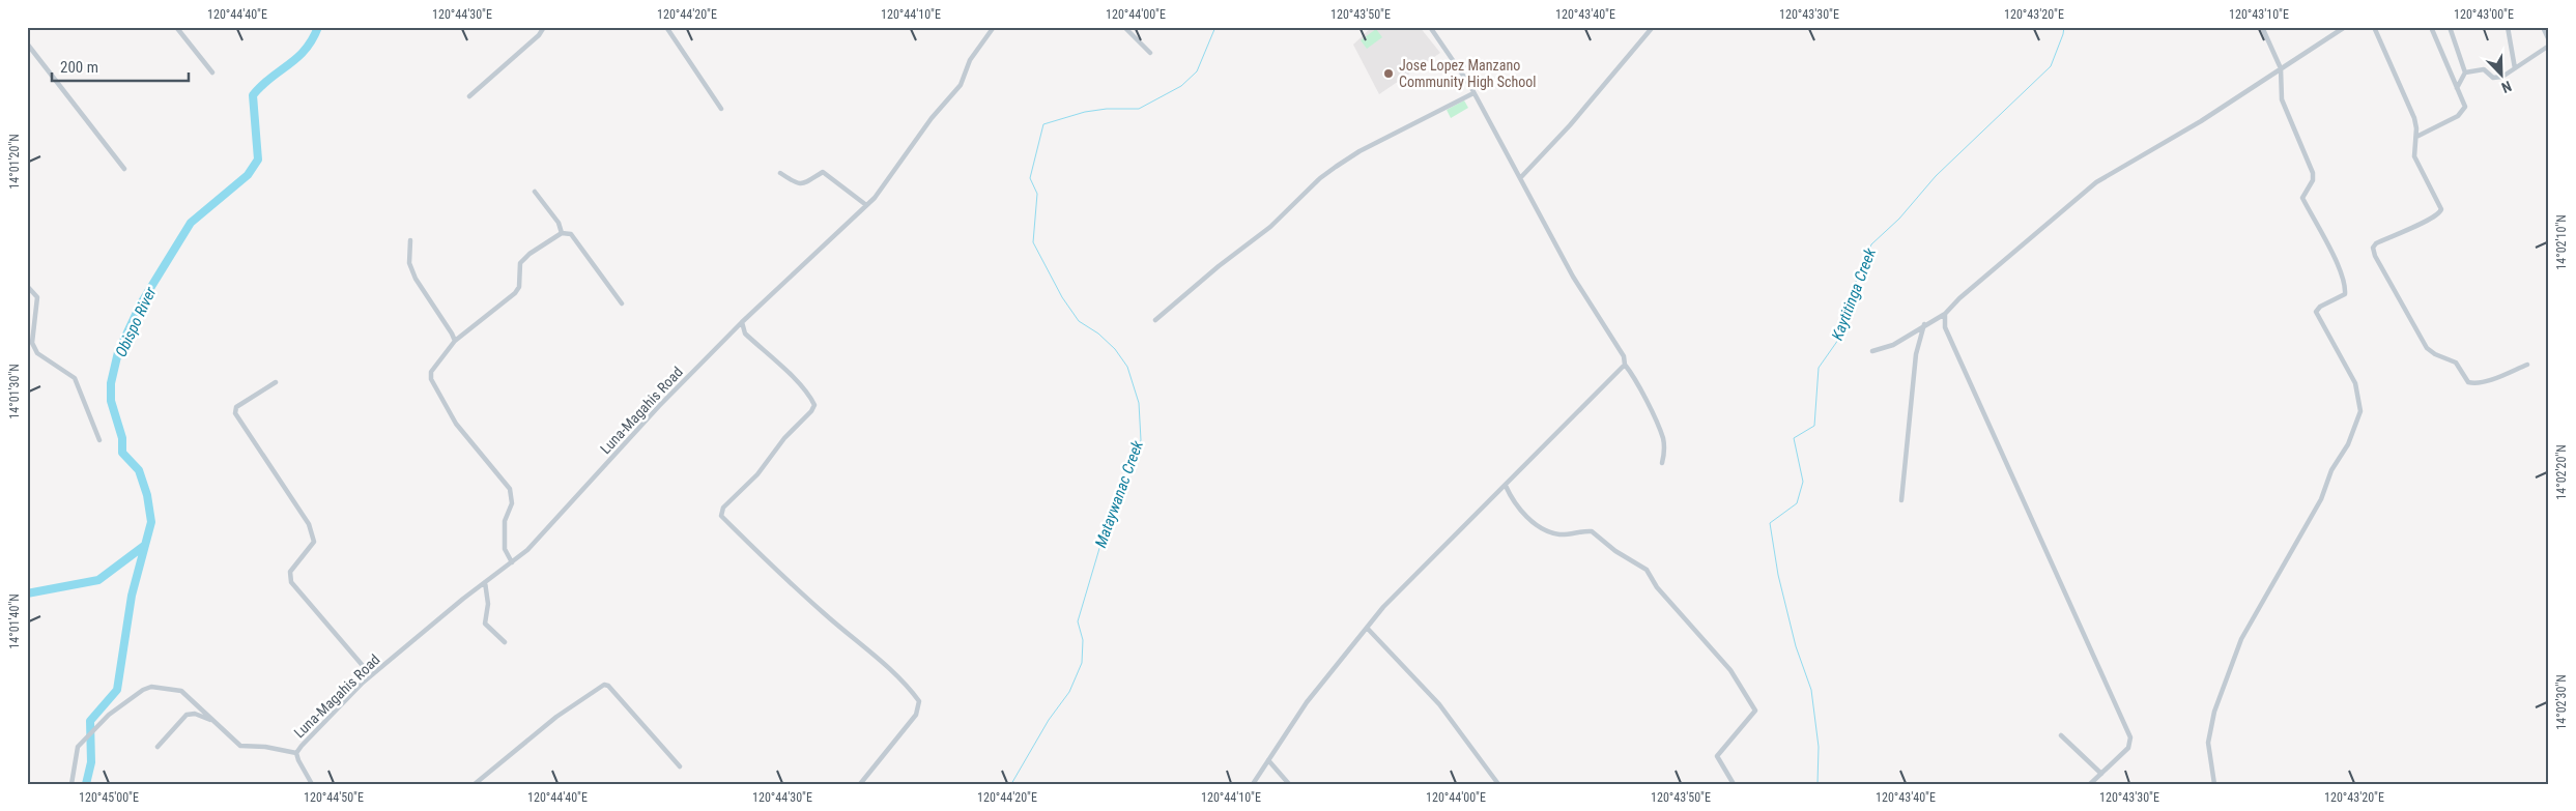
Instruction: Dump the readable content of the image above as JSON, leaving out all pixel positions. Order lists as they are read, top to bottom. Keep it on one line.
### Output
{"streets":{"street":["Luna-Magahis Road"]},"water":["Kaytitinga Creek","Obispo River","Mataywanac Creek"],"places":["Jose Lopez Manzano Community High School"],"scale_bar":"200 m","north":"bottom right","coordinates":["120°44'40\"E","120°44'30\"E","120°44'20\"E","120°44'10\"E","120°44'00\"E","120°43'50\"E","120°43'40\"E","120°43'30\"E","120°43'20\"E","120°43'10\"E","120°43'00\"E","14°01'20\"N","14°02'10\"N","14°01'30\"N","14°02'20\"N","14°01'40\"N","14°02'30\"N","120°45'00\"E","120°44'50\"E"]}
